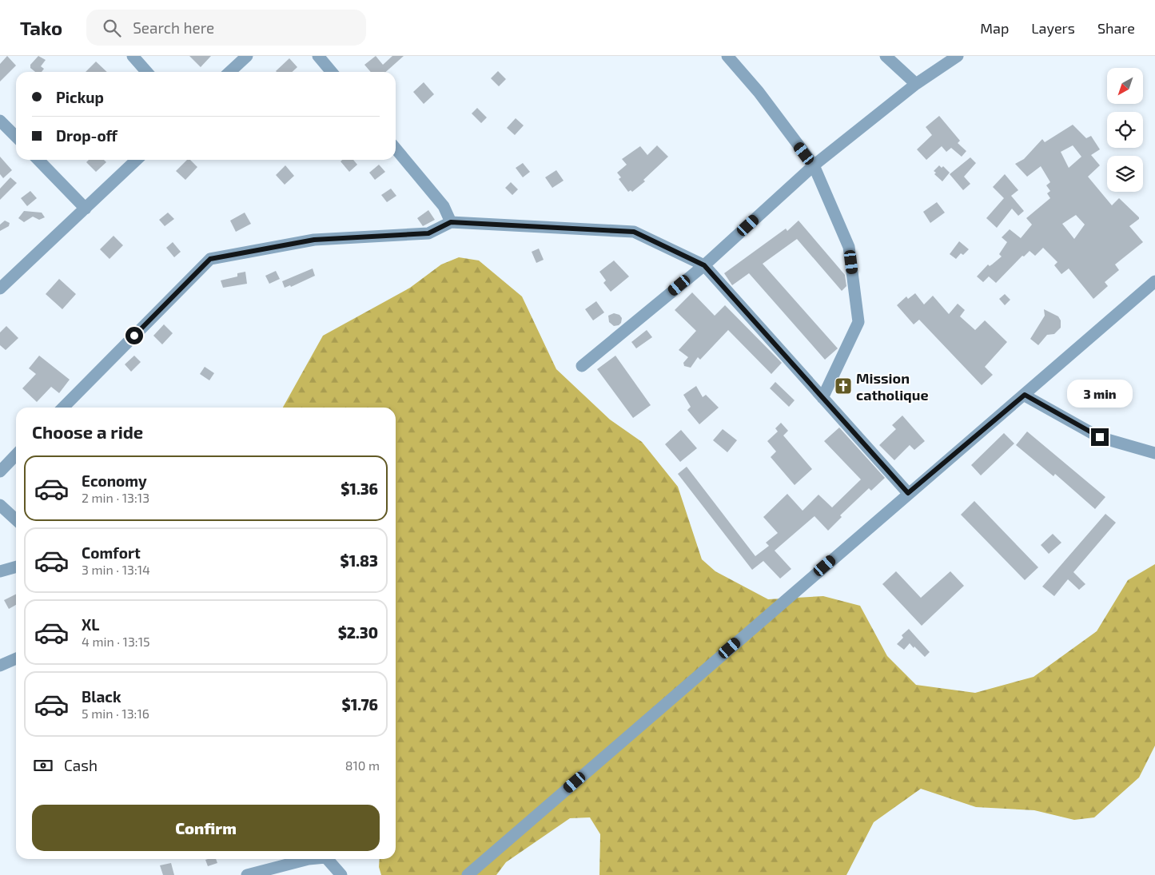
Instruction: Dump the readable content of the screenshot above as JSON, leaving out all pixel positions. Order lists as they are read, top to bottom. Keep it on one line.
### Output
{"places":{"church":["Mission catholique"]},"north":"bottom left","page":{"header":"Tako","search":"Search here","nav":["Map","Layers","Share"],"banner":["Pickup","Drop-off"],"bubble":"3 min","heading":"Choose a ride","list":[{"name":"Economy","note":"2 min · 13:13","value":"$1.36"},{"name":"Comfort","note":"3 min · 13:14","value":"$1.83"},{"name":"XL","note":"4 min · 13:15","value":"$2.30"},{"name":"Black","note":"5 min · 13:16","value":"$1.76"}],"pay":["Cash","810 m"],"buttons":"Confirm"}}
